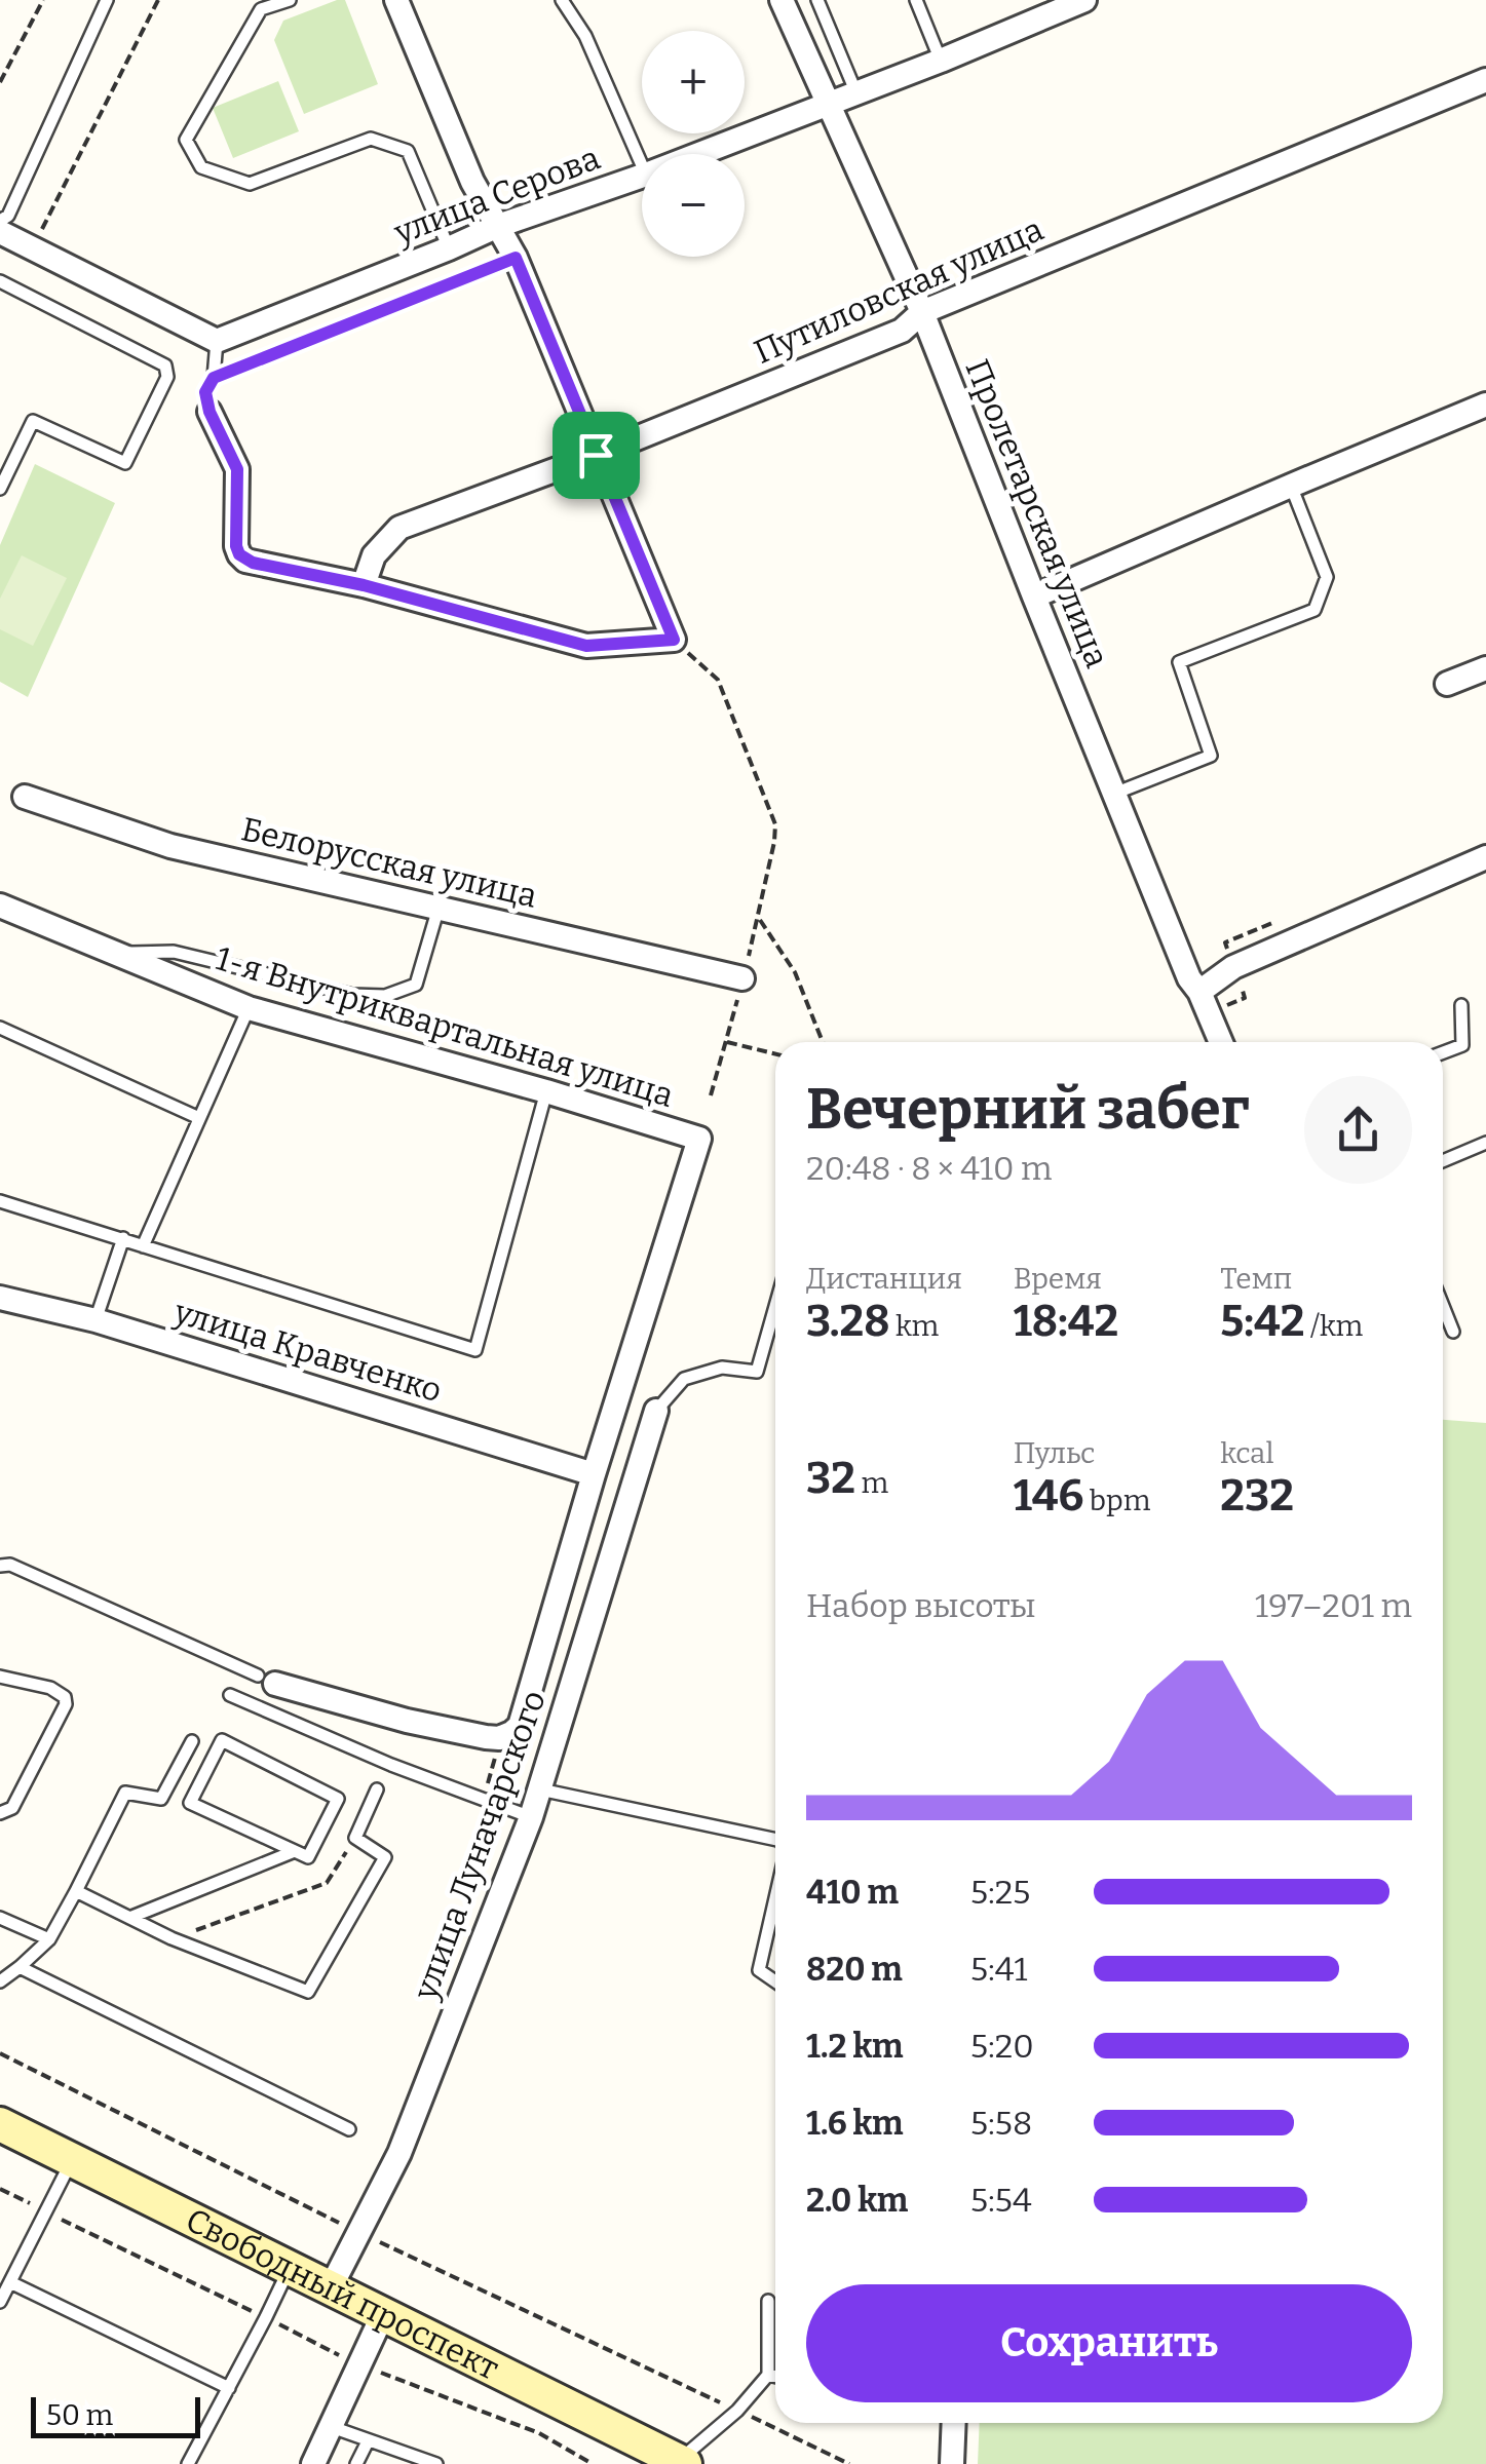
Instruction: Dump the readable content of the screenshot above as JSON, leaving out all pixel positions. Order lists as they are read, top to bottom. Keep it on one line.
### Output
{"streets":{"main road":["Свободный проспект"],"street":["улица Серова","Путиловская улица","Пролетарская улица","Белорусская улица","1-я Внутриквартальная улица","улица Кравченко","улица Луначарского"]},"crossings":[["улица Серова","Пролетарская улица"],["Путиловская улица","Пролетарская улица"],["1-я Внутриквартальная улица","улица Луначарского"],["улица Кравченко","улица Луначарского"],["улица Луначарского","Свободный проспект"]],"scale_bar":"50 m","page":{"map_buttons":["+","−"],"heading":["Вечерний забег","20:48 · 8 × 410 m"],"stats":[["Дистанция","3.28 km"],["Время","18:42"],["Темп","5:42 /km"],["32 m"],["Пульс","146 bpm"],["kcal","232"]],"chart":["Набор высоты","197–201 m"],"list":[{"name":"410 m","note":"5:25"},{"name":"820 m","note":"5:41"},{"name":"1.2 km","note":"5:20"},{"name":"1.6 km","note":"5:58"},{"name":"2.0 km","note":"5:54"}],"buttons":"Сохранить","scale":"50 m"}}
